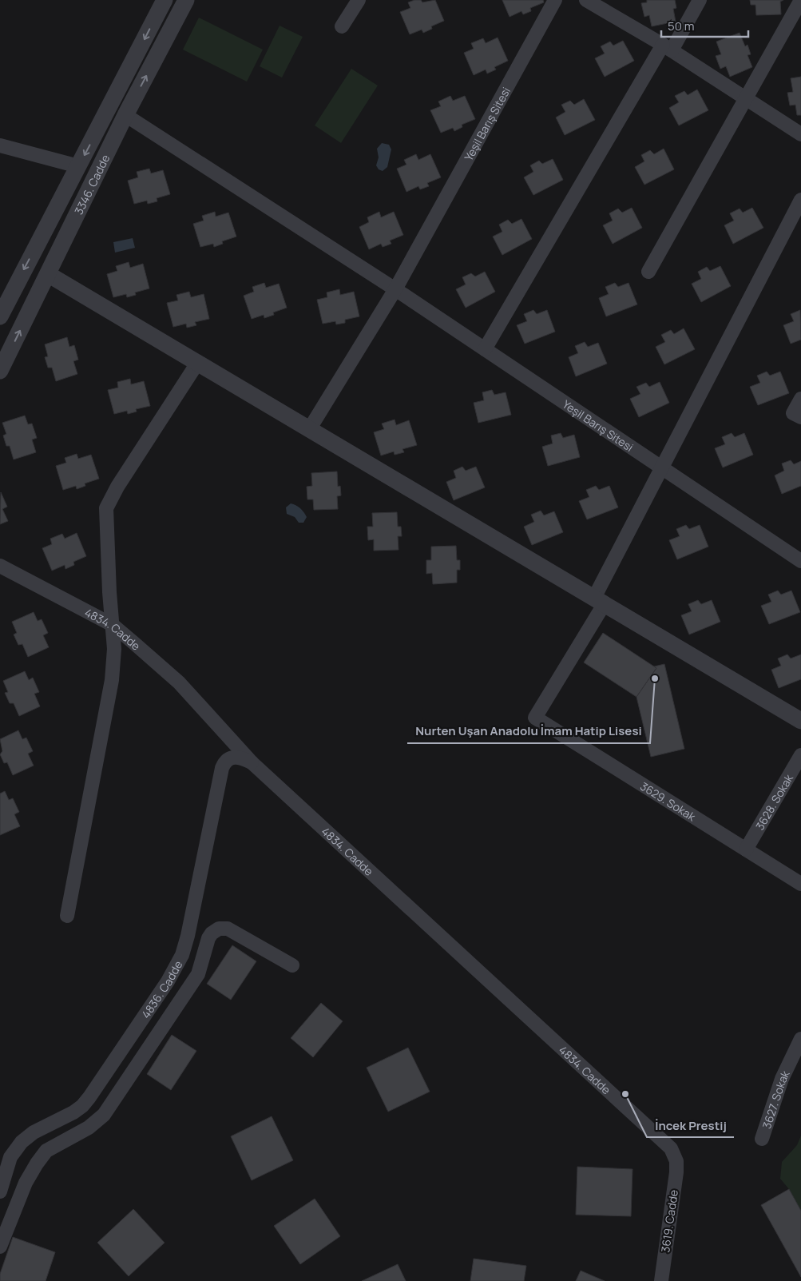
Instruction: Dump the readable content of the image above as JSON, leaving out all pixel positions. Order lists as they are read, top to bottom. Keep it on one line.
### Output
{"streets":{"street":["Yeşil Barış Sitesi","3346. Cadde","4834. Cadde","3629. Sokak","3628. Sokak","4836. Cadde","3627. Sokak","3619. Cadde"]},"crossings":[["Yeşil Barış Sitesi","3346. Cadde"],["4834. Cadde","4836. Cadde"],["4834. Cadde","3619. Cadde"],["3629. Sokak","3628. Sokak"]],"places":["Nurten Uşan Anadolu İmam Hatip Lisesi","İncek Prestij"],"scale_bar":"50 m"}
